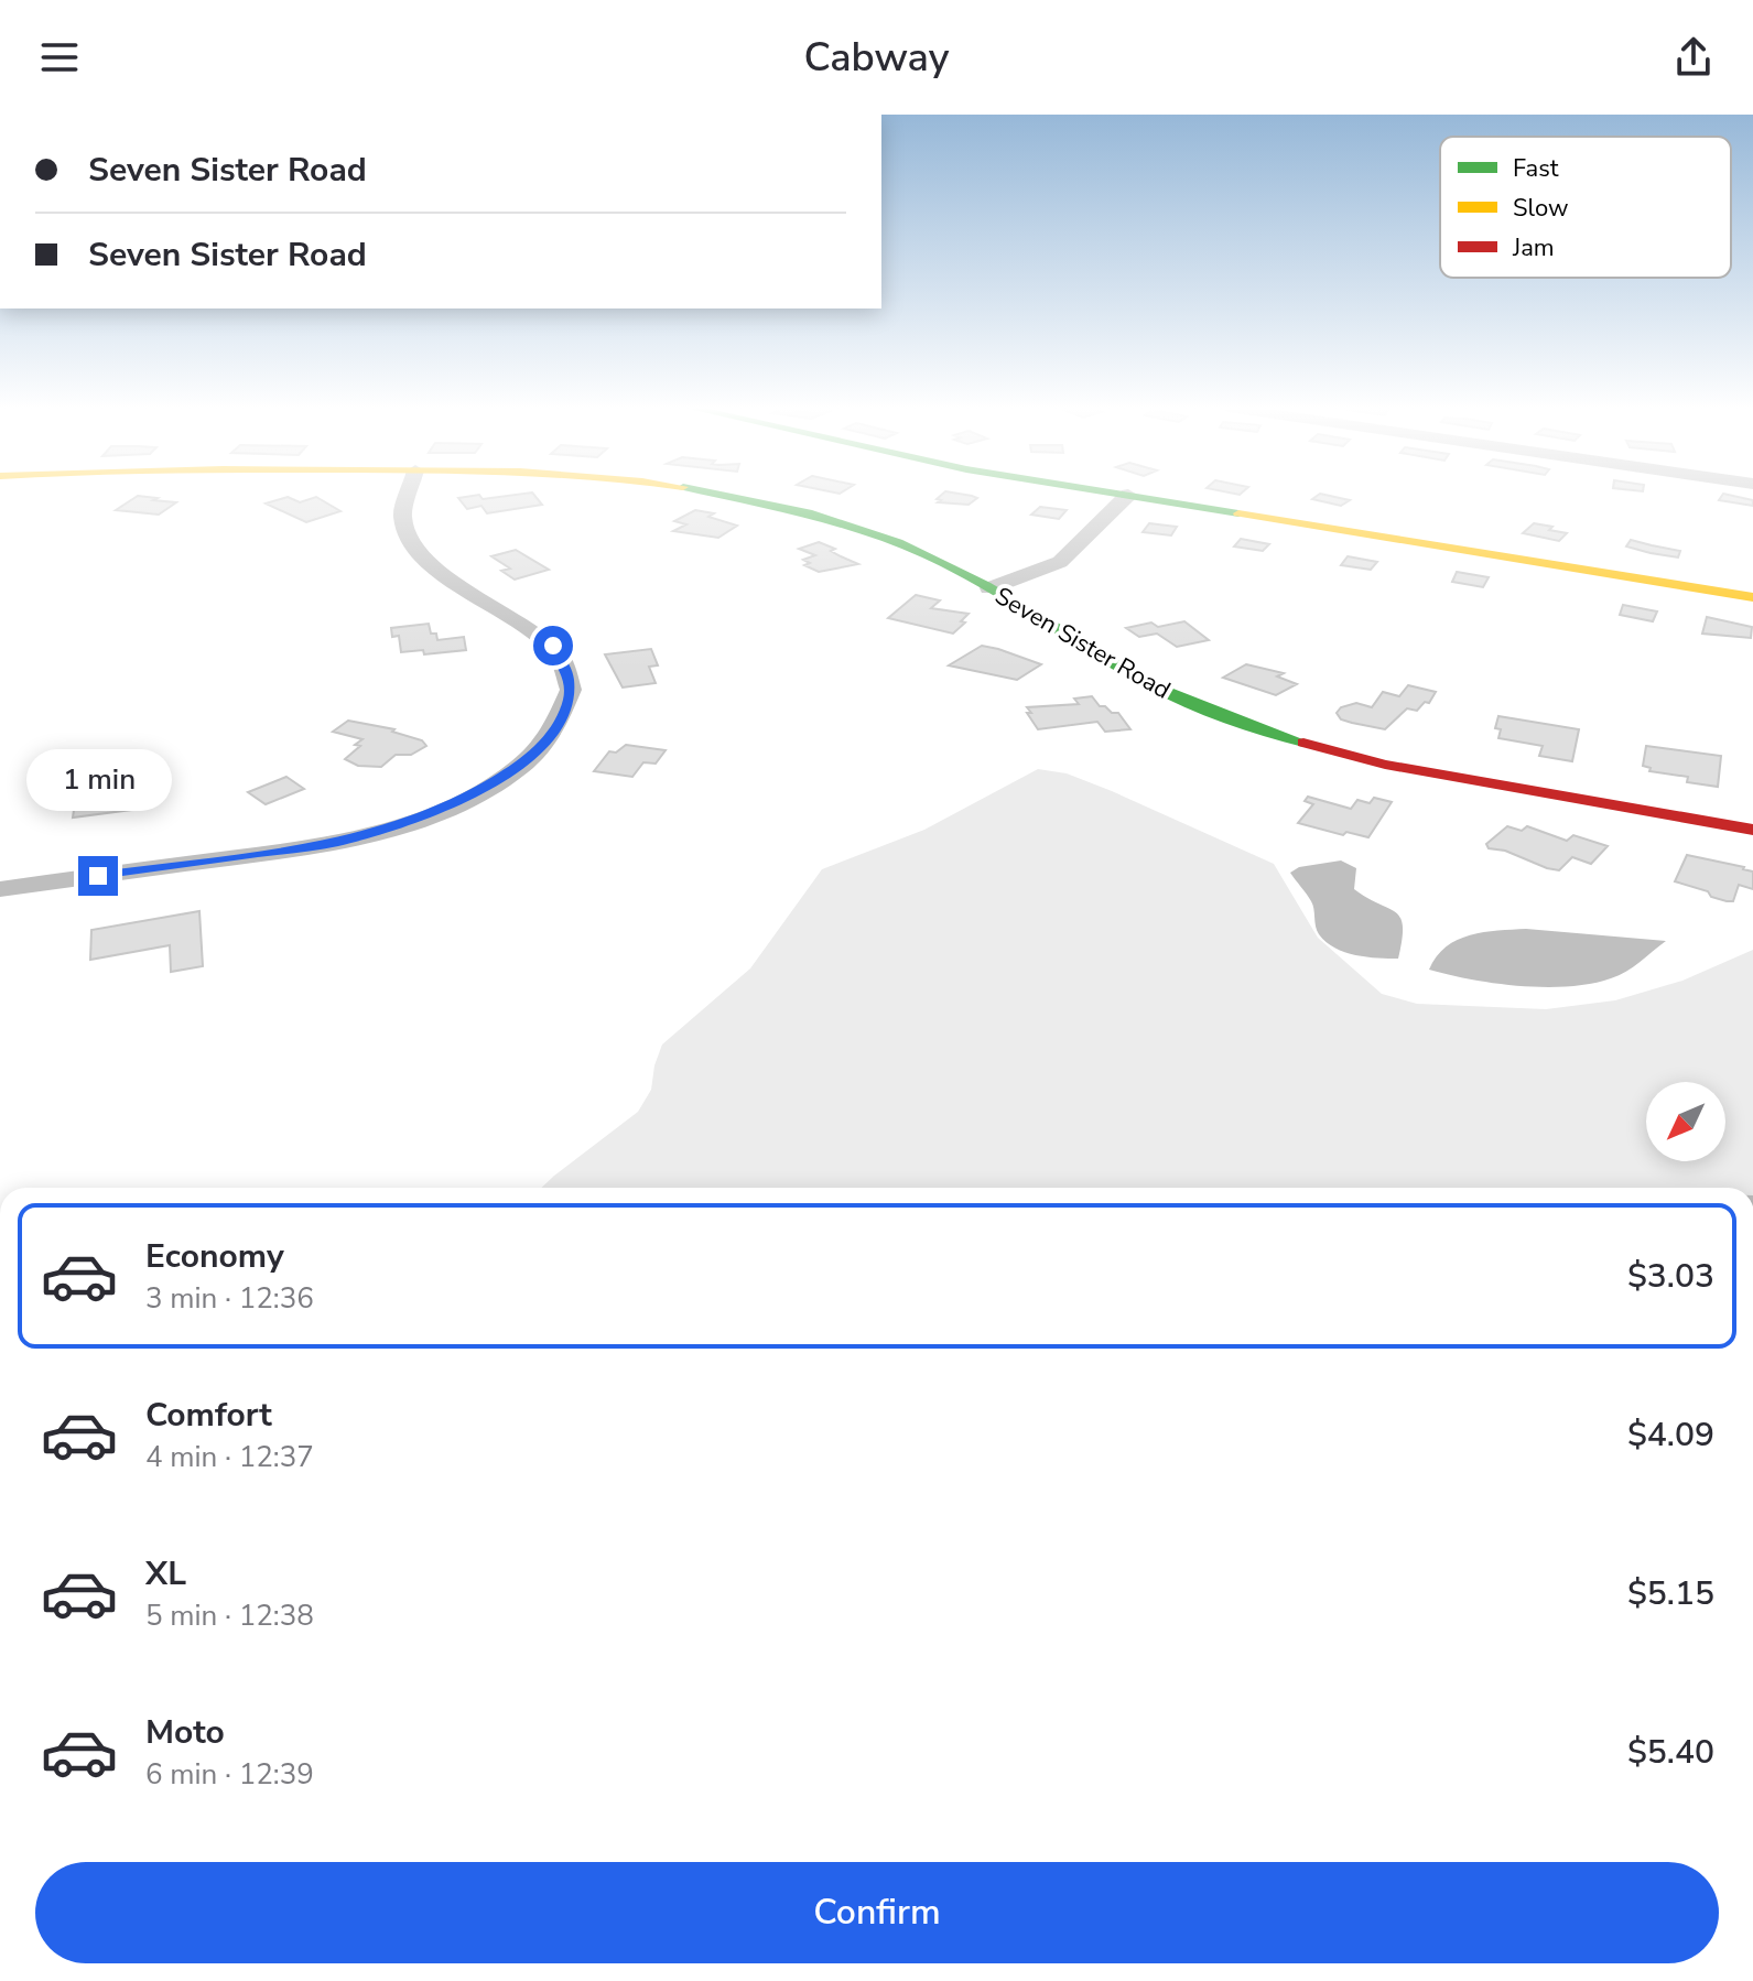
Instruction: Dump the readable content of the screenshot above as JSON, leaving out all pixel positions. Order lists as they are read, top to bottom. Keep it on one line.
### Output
{"streets":{"street":["Seven Sister Road"]},"legend":["Fast","Slow","Jam"],"north":"bottom left","page":{"header":"Cabway","banner":["Seven Sister Road","Seven Sister Road"],"bubble":"1 min","list":[{"name":"Economy","note":"3 min · 12:36","value":"$3.03"},{"name":"Comfort","note":"4 min · 12:37","value":"$4.09"},{"name":"XL","note":"5 min · 12:38","value":"$5.15"},{"name":"Moto","note":"6 min · 12:39","value":"$5.40"}],"buttons":"Confirm"}}
